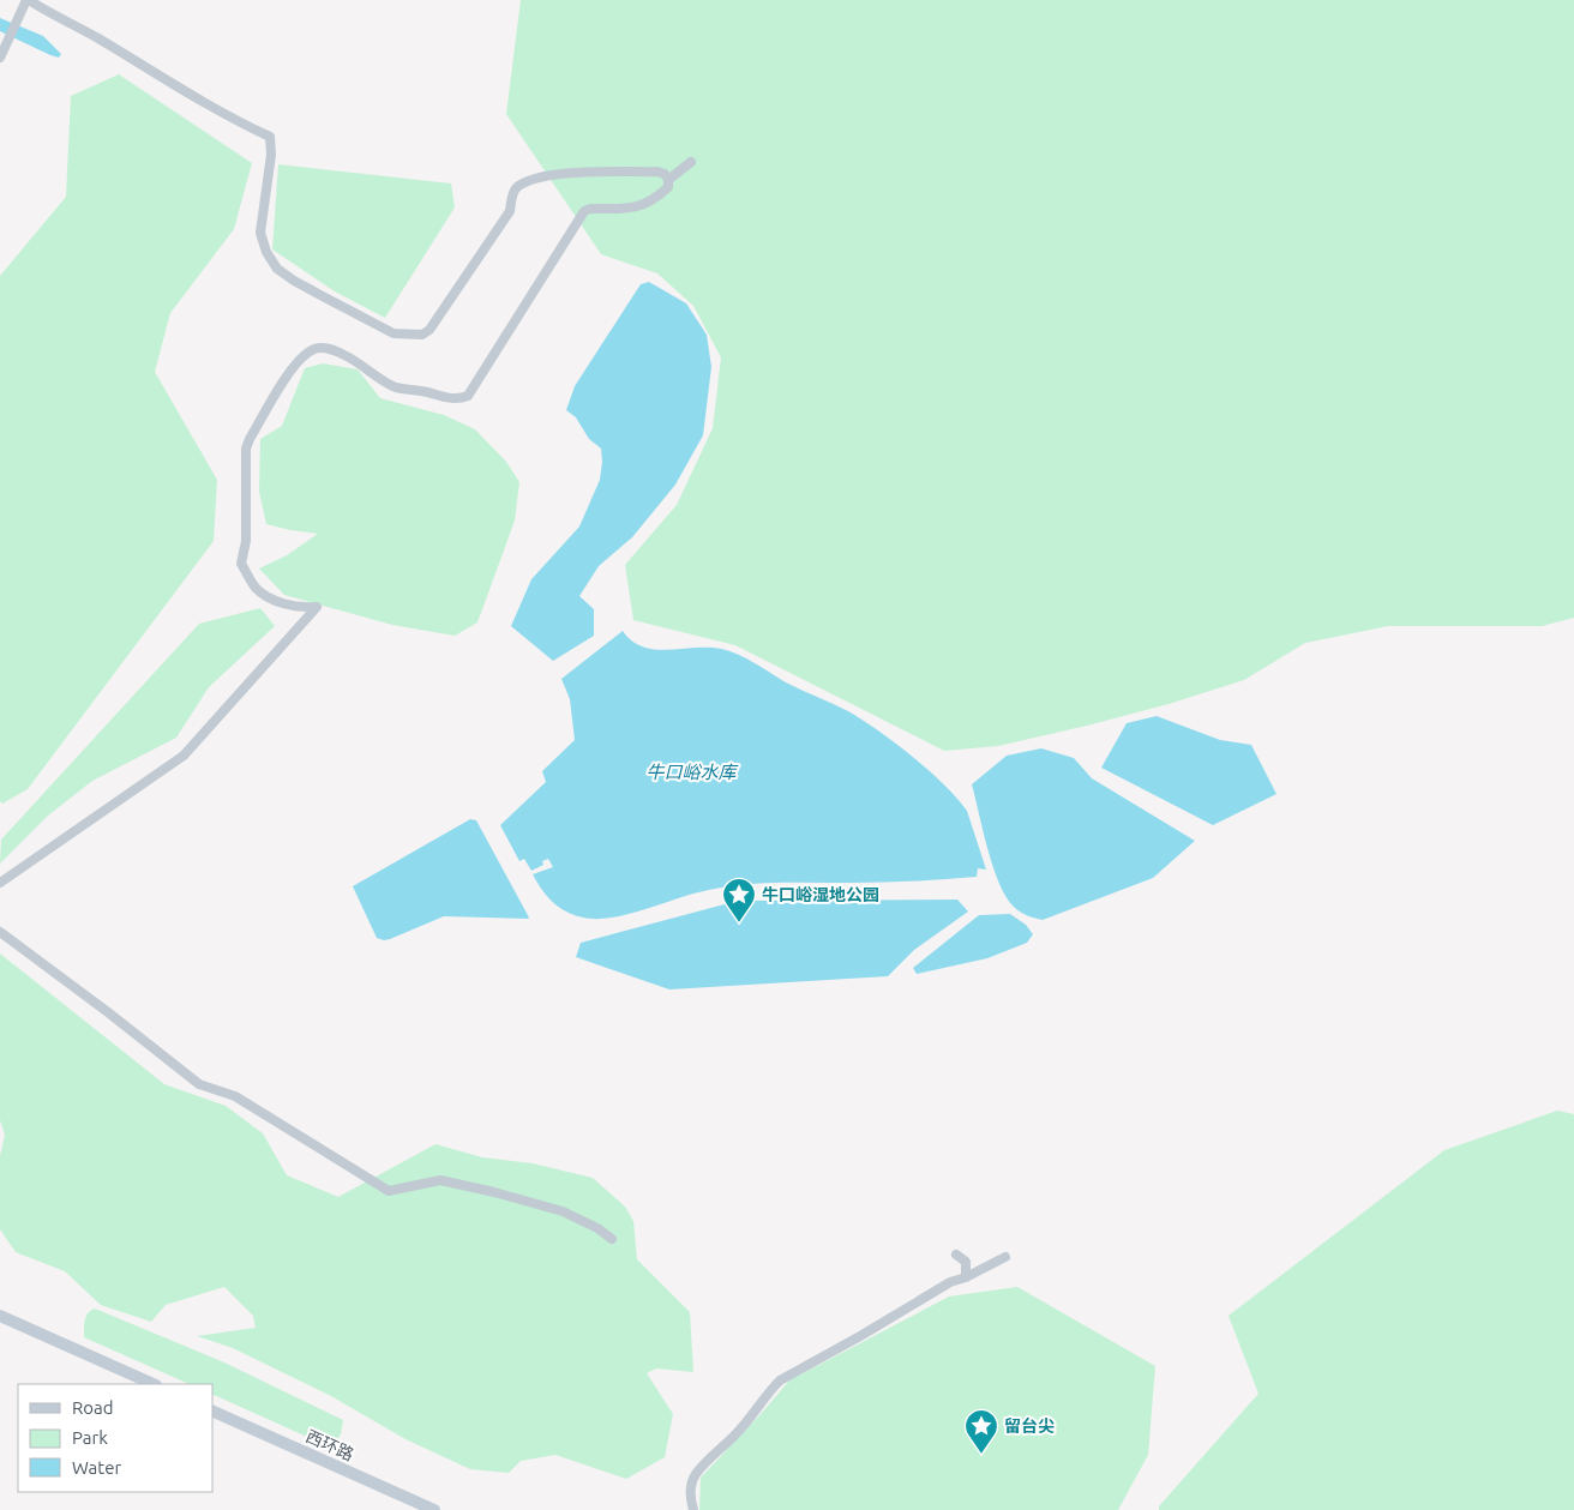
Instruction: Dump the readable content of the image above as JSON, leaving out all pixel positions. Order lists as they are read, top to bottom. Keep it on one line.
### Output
{"streets":{"main road":["西环路"]},"water":["牛口峪水库"],"places":{"place":["牛口峪湿地公园","留台尖"]},"legend":["Road","Park","Water"]}
